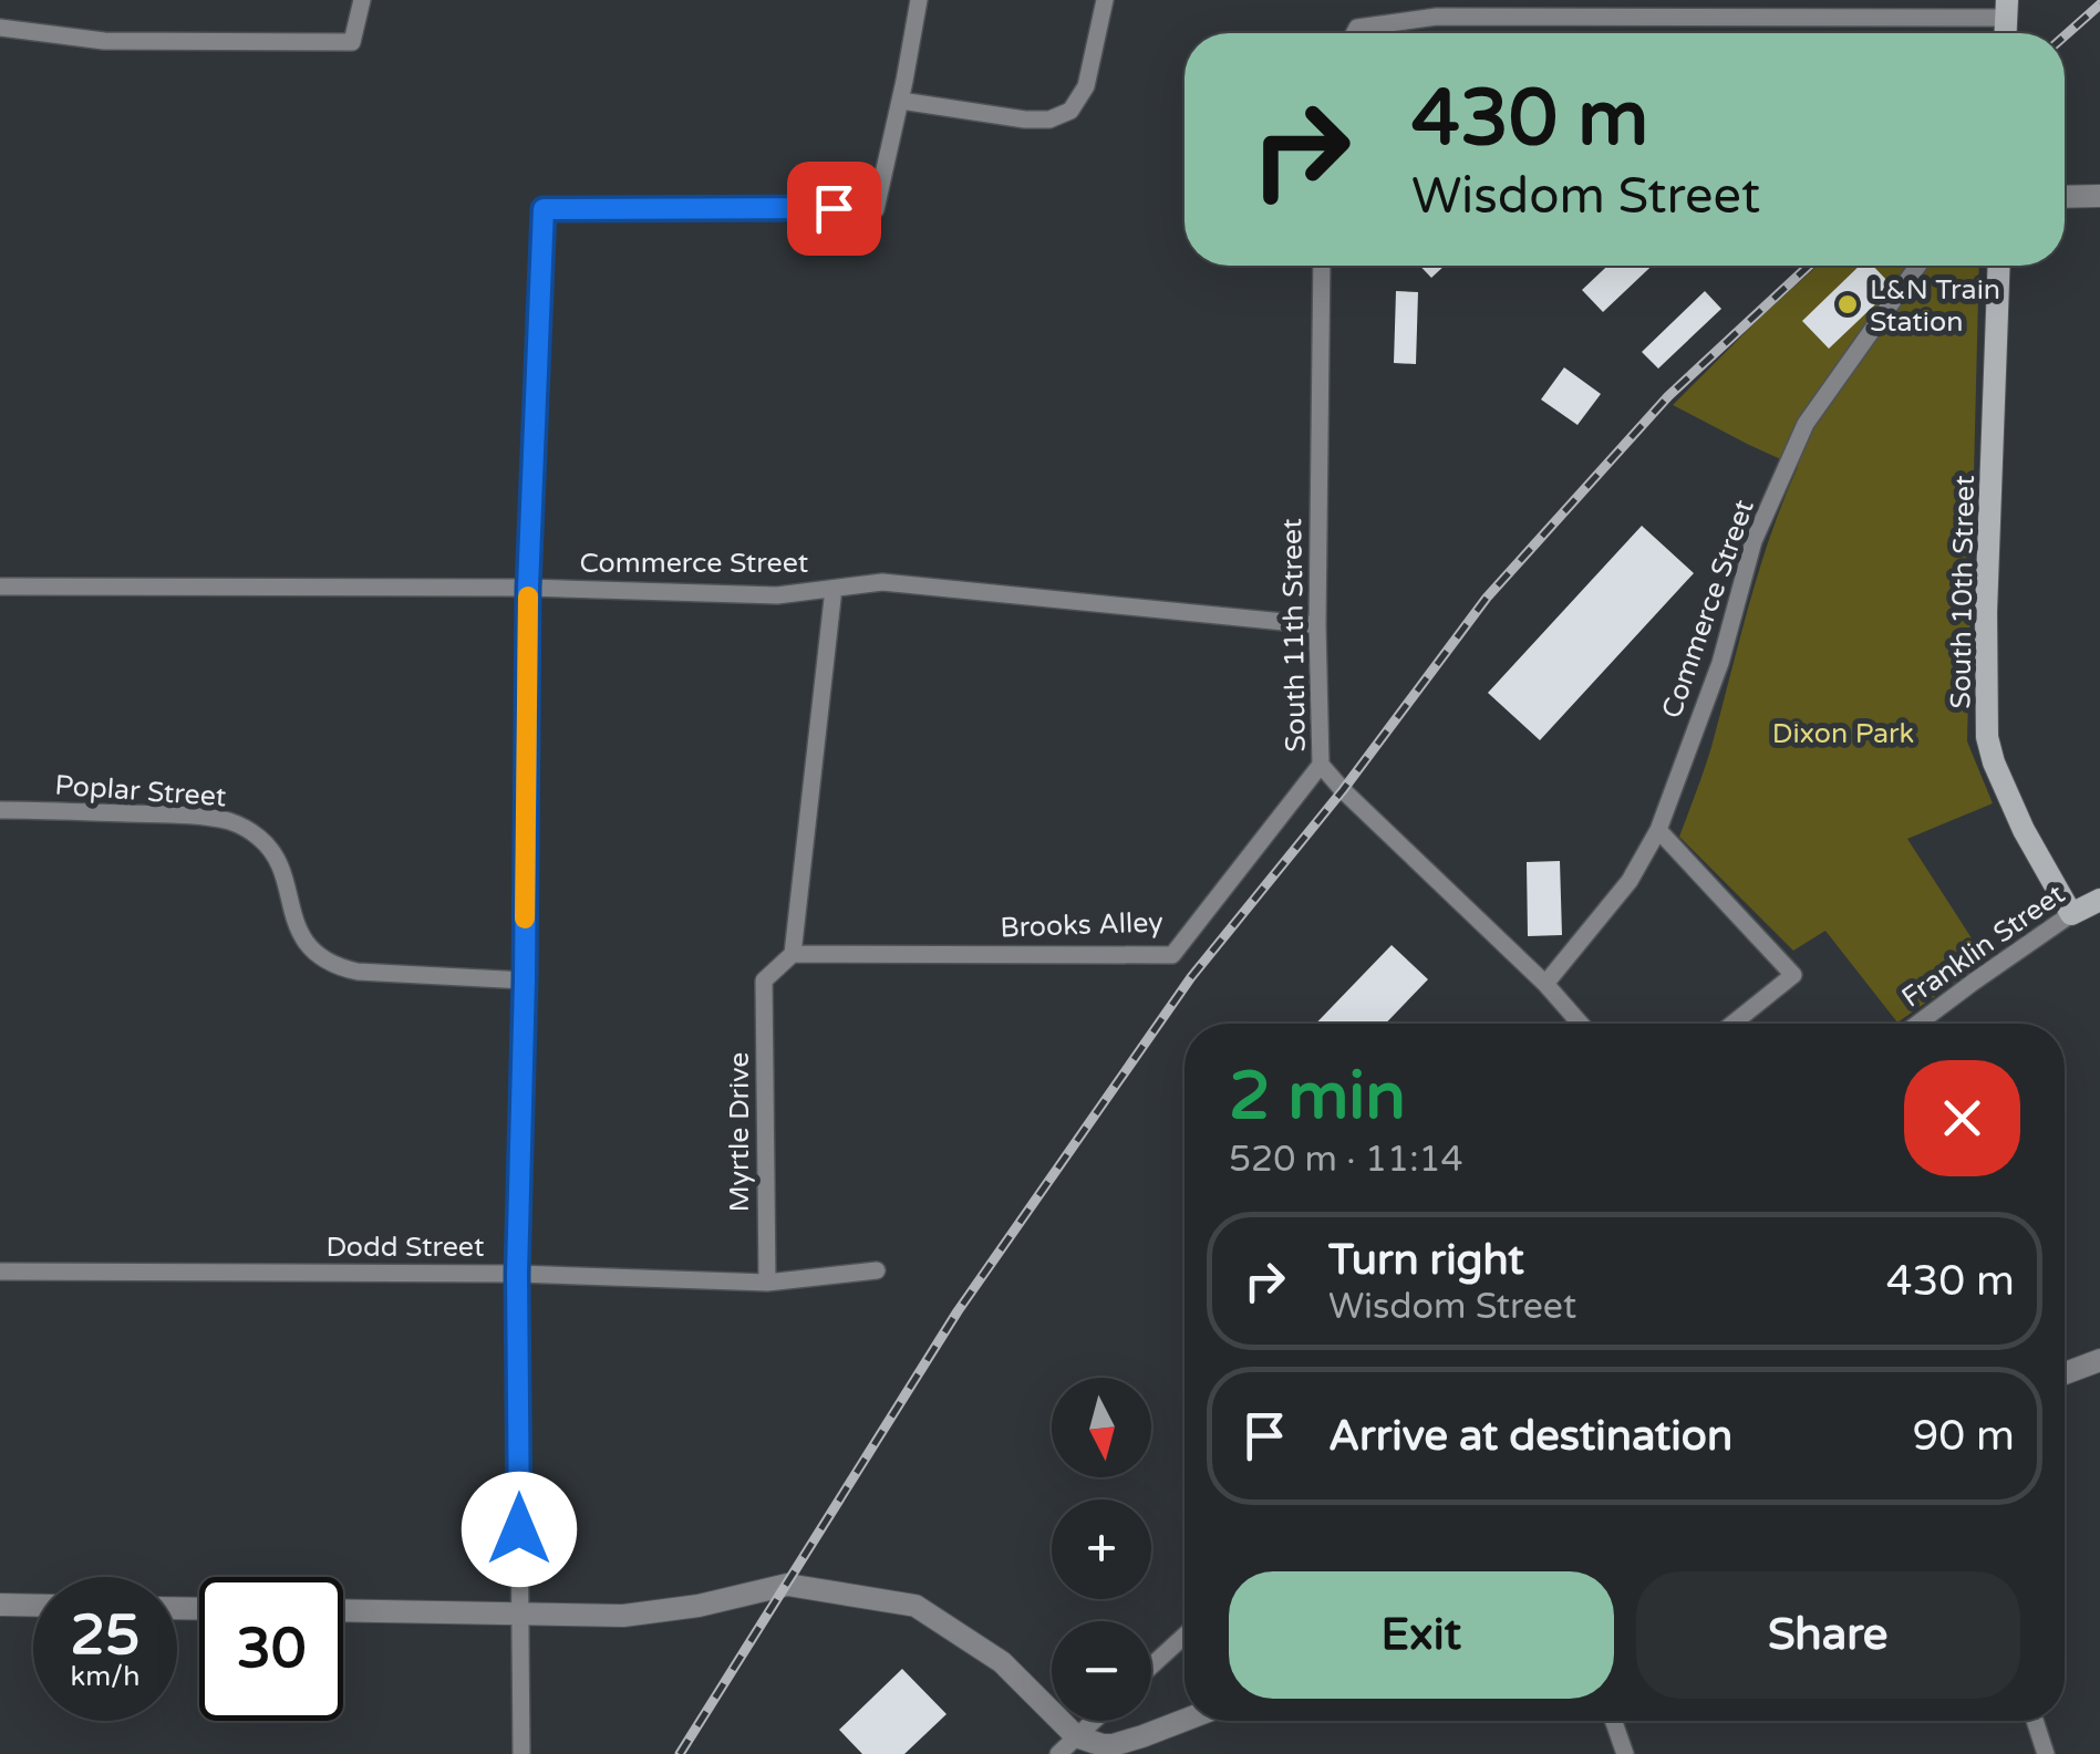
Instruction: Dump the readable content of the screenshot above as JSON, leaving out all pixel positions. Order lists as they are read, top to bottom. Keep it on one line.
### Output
{"streets":{"main road":["South 10th Street","Franklin Street"],"street":["Commerce Street","South 11th Street","Poplar Street","Brooks Alley","Myrtle Drive","Dodd Street"]},"crossings":[["Commerce Street","South 11th Street"],["South 10th Street","Franklin Street"],["South 11th Street","Brooks Alley"],["Brooks Alley","Myrtle Drive"],["Myrtle Drive","Dodd Street"]],"parks":["Dixon Park"],"places":["L&N Train Station"],"north":"bottom","page":{"turn":["430 m","Wisdom Street"],"heading":["2 min","520 m · 11:14"],"list":[{"name":"Turn right","note":"Wisdom Street","value":"430 m"},{"name":"Arrive at destination","value":"90 m"}],"map_buttons":["+","−"],"buttons":["Exit","Share"],"speed":"25 km/h","limit":"30"}}
